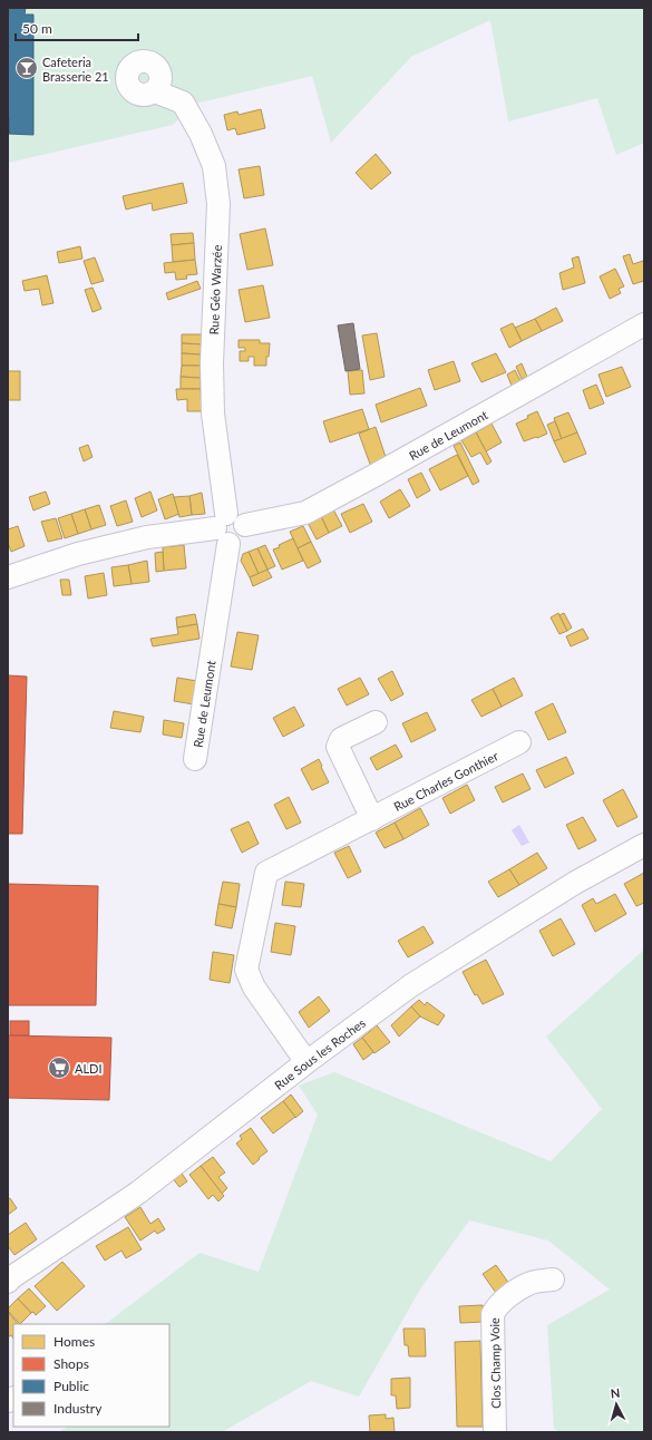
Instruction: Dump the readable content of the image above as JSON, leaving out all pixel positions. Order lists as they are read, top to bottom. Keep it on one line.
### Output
{"streets":{"street":["Rue Géo Warzée","Rue de Leumont","Rue Charles Gonthier","Rue Sous les Roches","Clos Champ Voie"]},"crossings":[["Rue Géo Warzée","Rue de Leumont"],["Rue Charles Gonthier","Rue Sous les Roches"]],"places":{"bar":["Cafeteria Brasserie 21"],"supermarket":["ALDI"]},"legend":["Homes","Shops","Public","Industry"],"scale_bar":"50 m","north":"top"}
